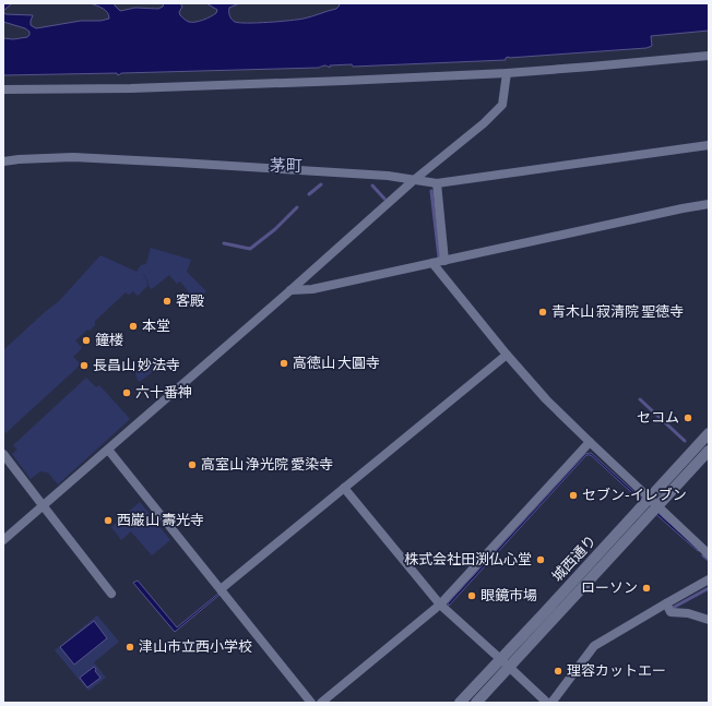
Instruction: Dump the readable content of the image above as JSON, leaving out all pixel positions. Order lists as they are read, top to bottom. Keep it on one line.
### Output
{"streets":{"street":["城西通り"]},"districts":["茅町"],"places":["客殿","青木山 寂清院 聖徳寺","本堂","鐘楼","高徳山 大圓寺","長昌山 妙法寺","六十番神","セコム","高室山 浄光院 愛染寺","セブン-イレブン","西巌山 壽光寺","株式会社田渕仏心堂","ローソン","眼鏡市場","津山市立西小学校","理容カットエー"]}
